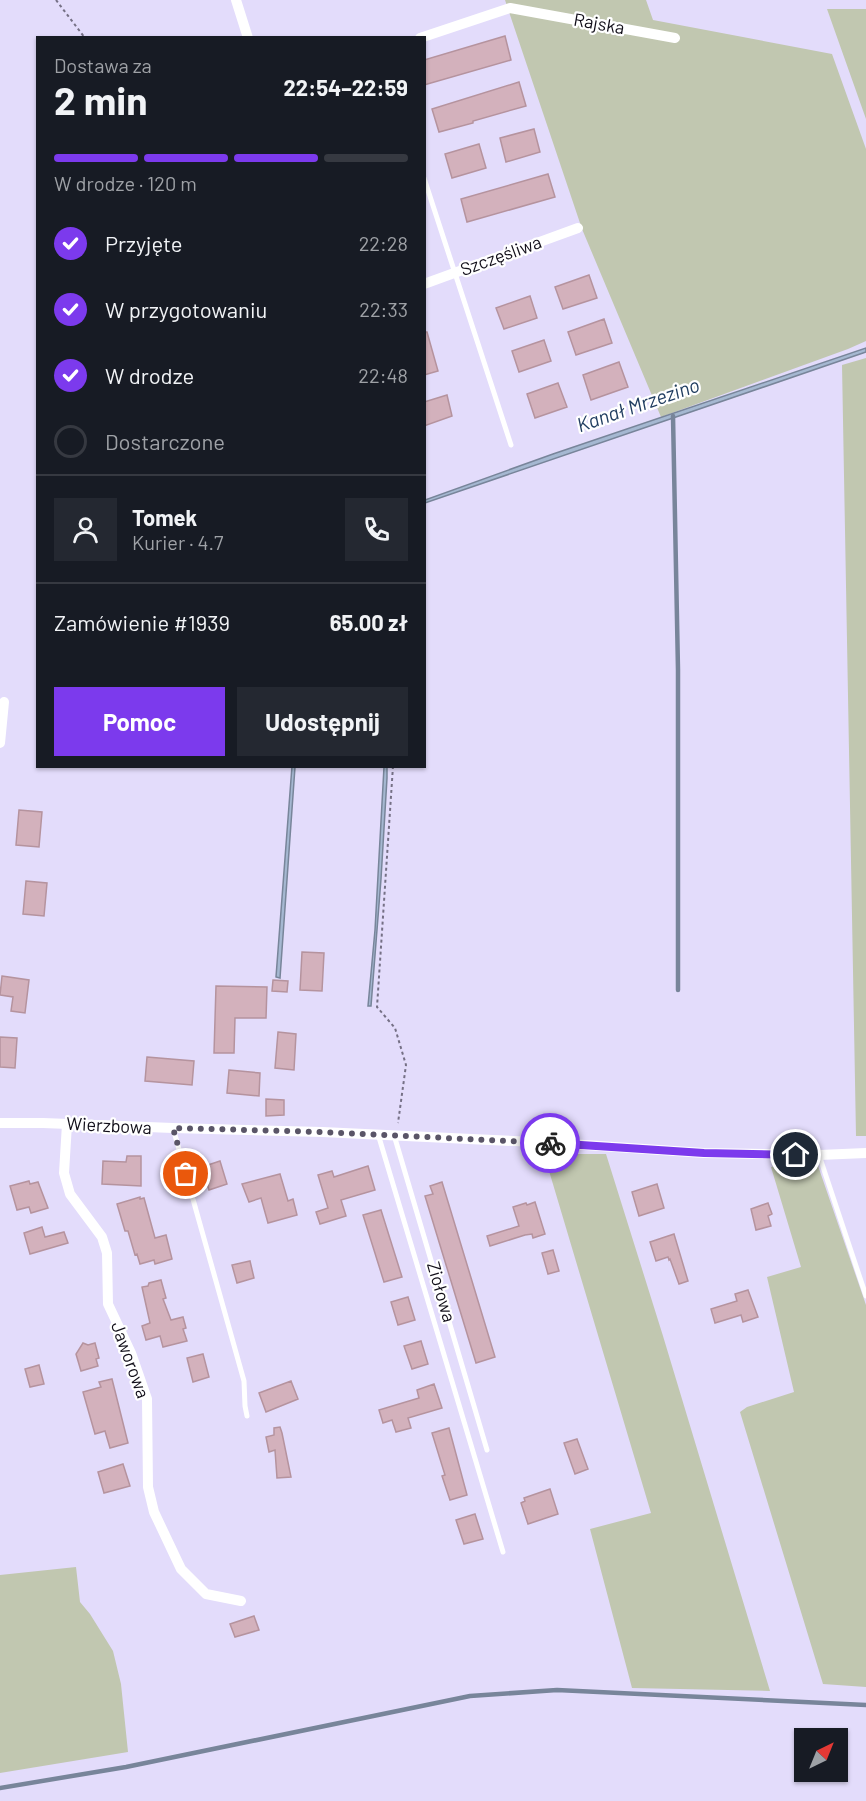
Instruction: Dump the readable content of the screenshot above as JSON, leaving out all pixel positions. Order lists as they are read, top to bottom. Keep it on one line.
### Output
{"streets":{"street":["Rajska","Szczęśliwa","Wierzbowa","Jaworowa"],"lane":["Ziołowa"]},"crossings":[["Wierzbowa","Ziołowa"],["Wierzbowa","Jaworowa"]],"water":["Kanał Mrzezino"],"north":"top right","page":{"heading":["2 min","Dostawa za","22:54–22:59"],"panel":["Tomek","Kurier · 4.7","Zamówienie #1939","65.00 zł"],"bar":"W drodze · 120 m","list":[["Przyjęte","22:28"],["W przygotowaniu","22:33"],["W drodze","22:48"],"Dostarczone"],"buttons":["Pomoc","Udostępnij"]}}
